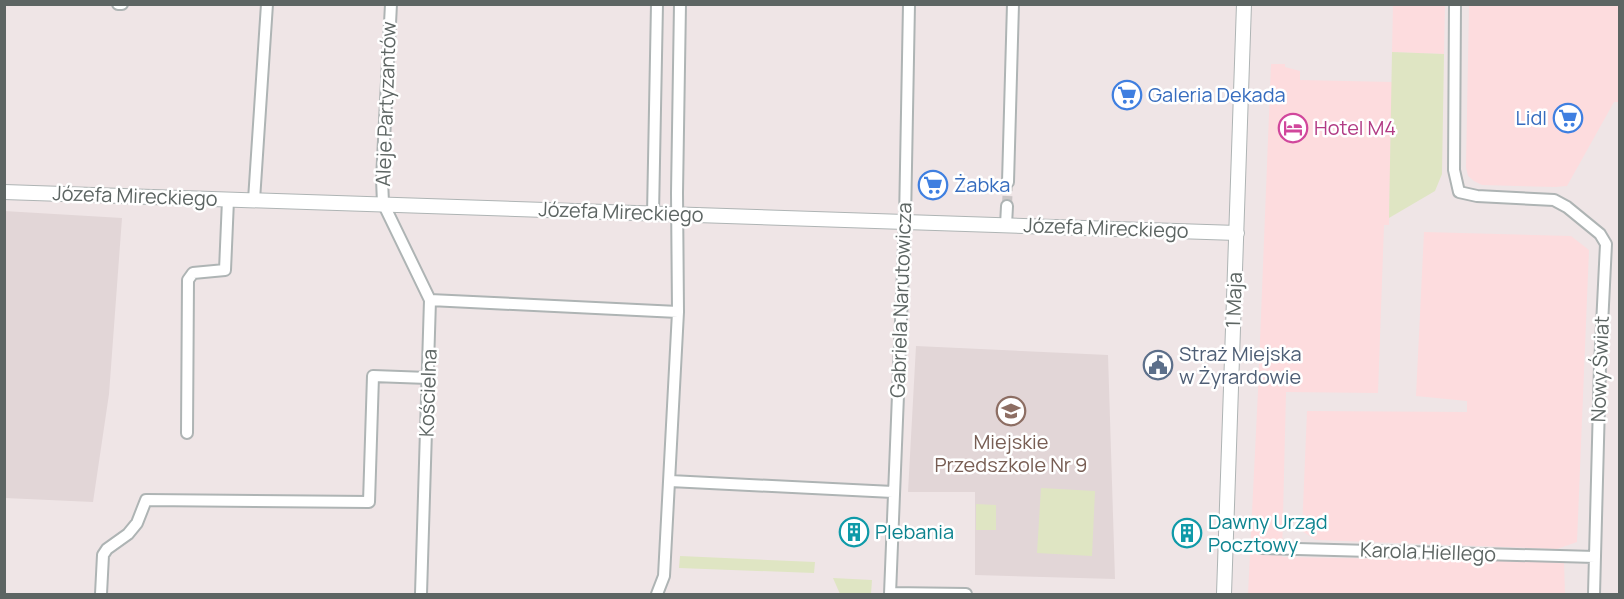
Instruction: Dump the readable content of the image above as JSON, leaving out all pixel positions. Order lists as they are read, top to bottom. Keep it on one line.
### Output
{"streets":{"street":["Aleje Partyzantów","Józefa Mireckiego","Gabriela Narutowicza","1 Maja","Nowy Świat","Kościelna","Karola Hiellego"]},"crossings":[["Aleje Partyzantów","Józefa Mireckiego"],["Aleje Partyzantów","Kościelna"],["Józefa Mireckiego","Gabriela Narutowicza"],["Józefa Mireckiego","1 Maja"],["Józefa Mireckiego","Kościelna"],["1 Maja","Karola Hiellego"],["Nowy Świat","Karola Hiellego"]],"places":{"supermarket":["Galeria Dekada","Lidl","Żabka"],"hotel":["Hotel M4"],"public building":["Straż Miejska w Żyrardowie"],"school or university":["Miejskie Przedszkole Nr 9"],"building":["Plebania","Dawny Urząd Pocztowy"]}}
